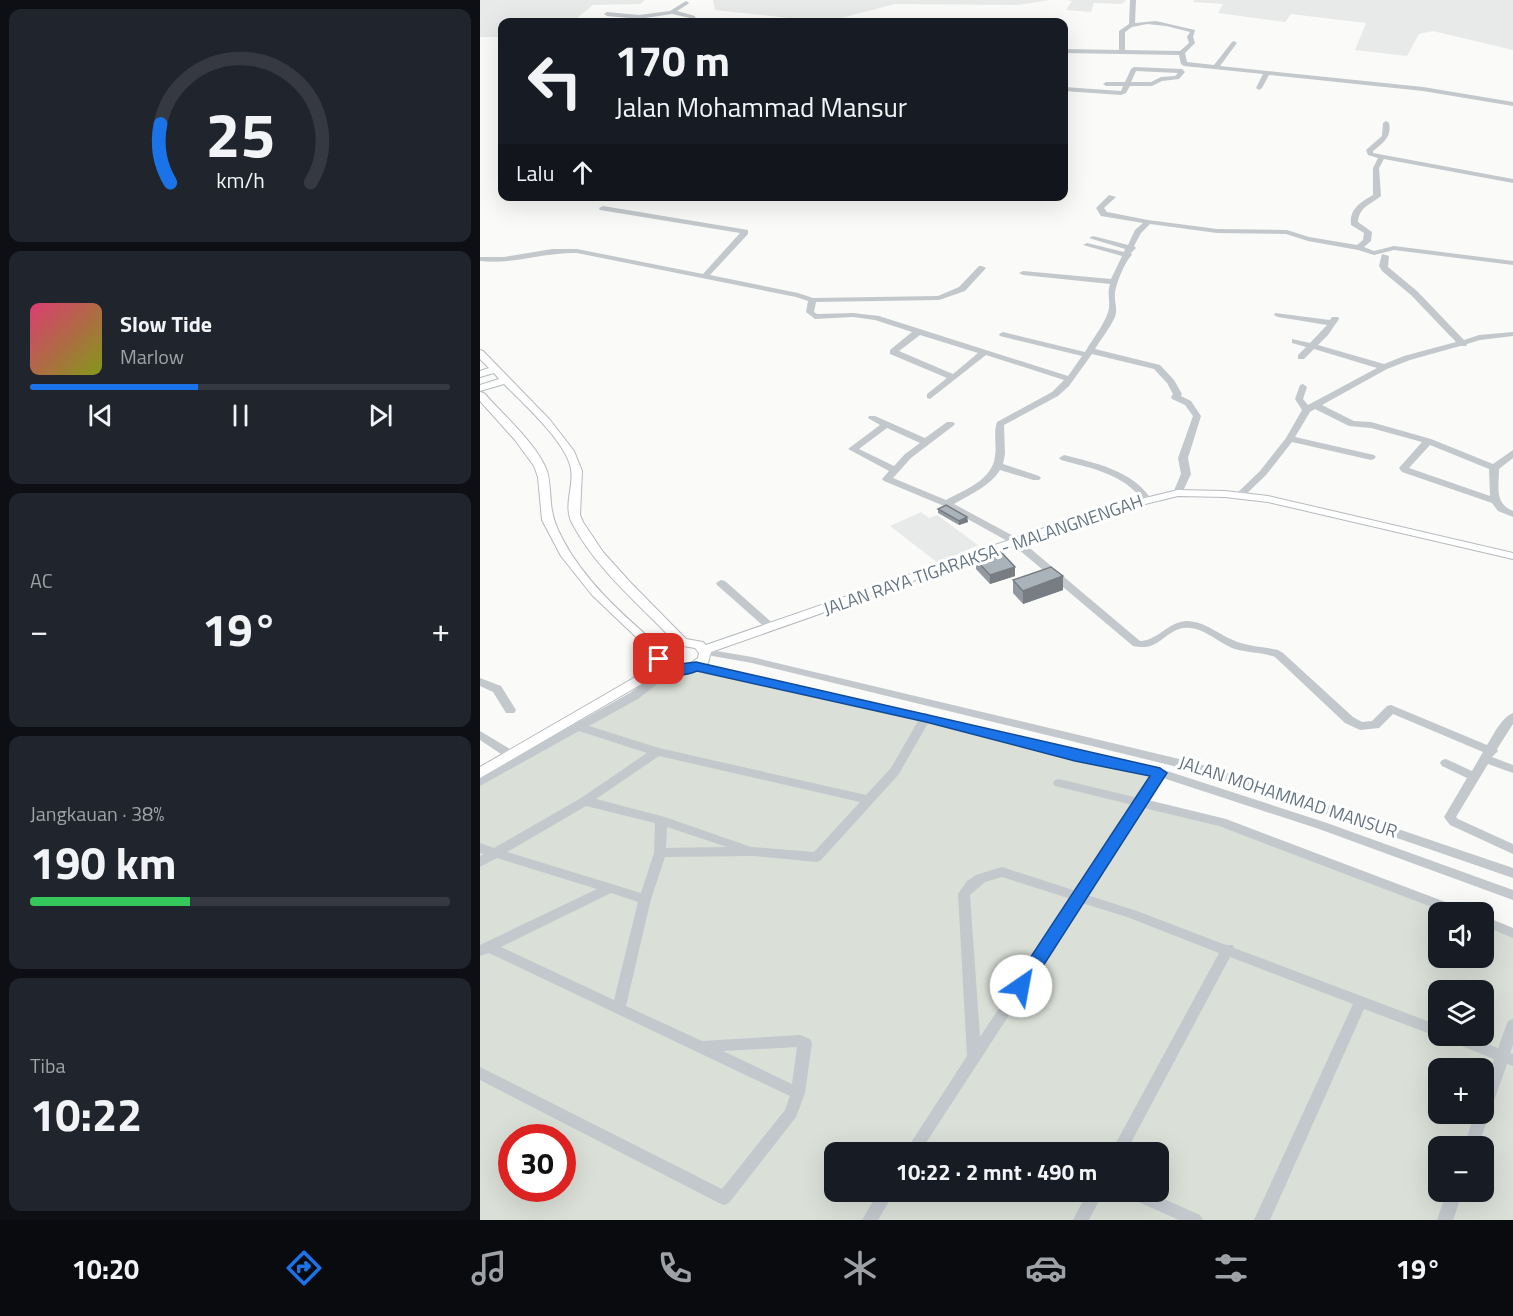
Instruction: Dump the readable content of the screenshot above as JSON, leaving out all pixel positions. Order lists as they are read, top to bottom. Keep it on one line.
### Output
{"streets":{"main road":["JALAN RAYA TIGARAKSA - MALANGNENGAH"],"street":["JALAN MOHAMMAD MANSUR"]},"crossings":[["JALAN RAYA TIGARAKSA - MALANGNENGAH","JALAN MOHAMMAD MANSUR"]],"page":{"turn":["170 m","Jalan Mohammad Mansur"],"then":"Lalu","song":["Slow Tide","Marlow"],"tile":["AC",["Jangkauan · 38%","190 km"],["Tiba","10:22"]],"heat":["−","19°","+"],"map_buttons":["+","−"],"limit":"30","trip":"10:22 · 2 mnt · 490 m","tabs":["10:20","19°"],"gauge":["25","km/h"]}}
